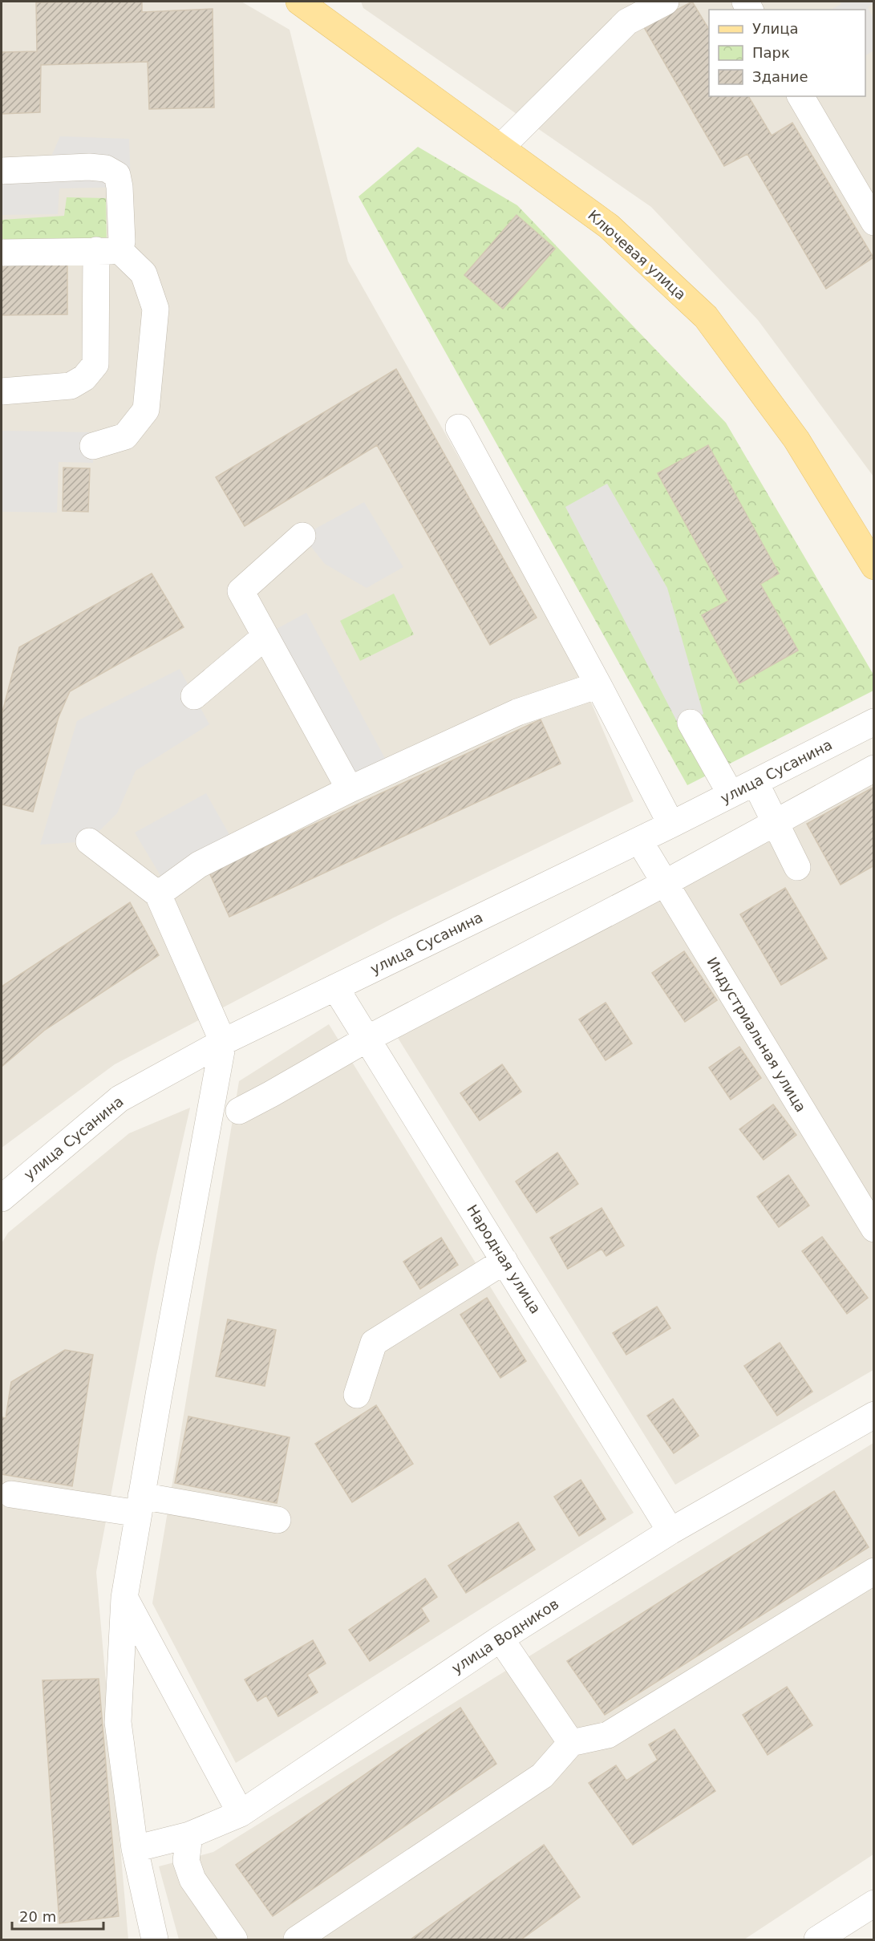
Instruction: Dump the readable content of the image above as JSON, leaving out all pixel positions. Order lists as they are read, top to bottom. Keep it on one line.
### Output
{"streets":{"main road":["Ключевая улица"],"street":["улица Сусанина","Индустриальная улица","Народная улица","улица Водников"]},"crossings":[["улица Сусанина","Индустриальная улица"],["улица Сусанина","Народная улица"],["Народная улица","улица Водников"]],"legend":["Улица","Парк","Здание"],"scale_bar":"20 m"}
